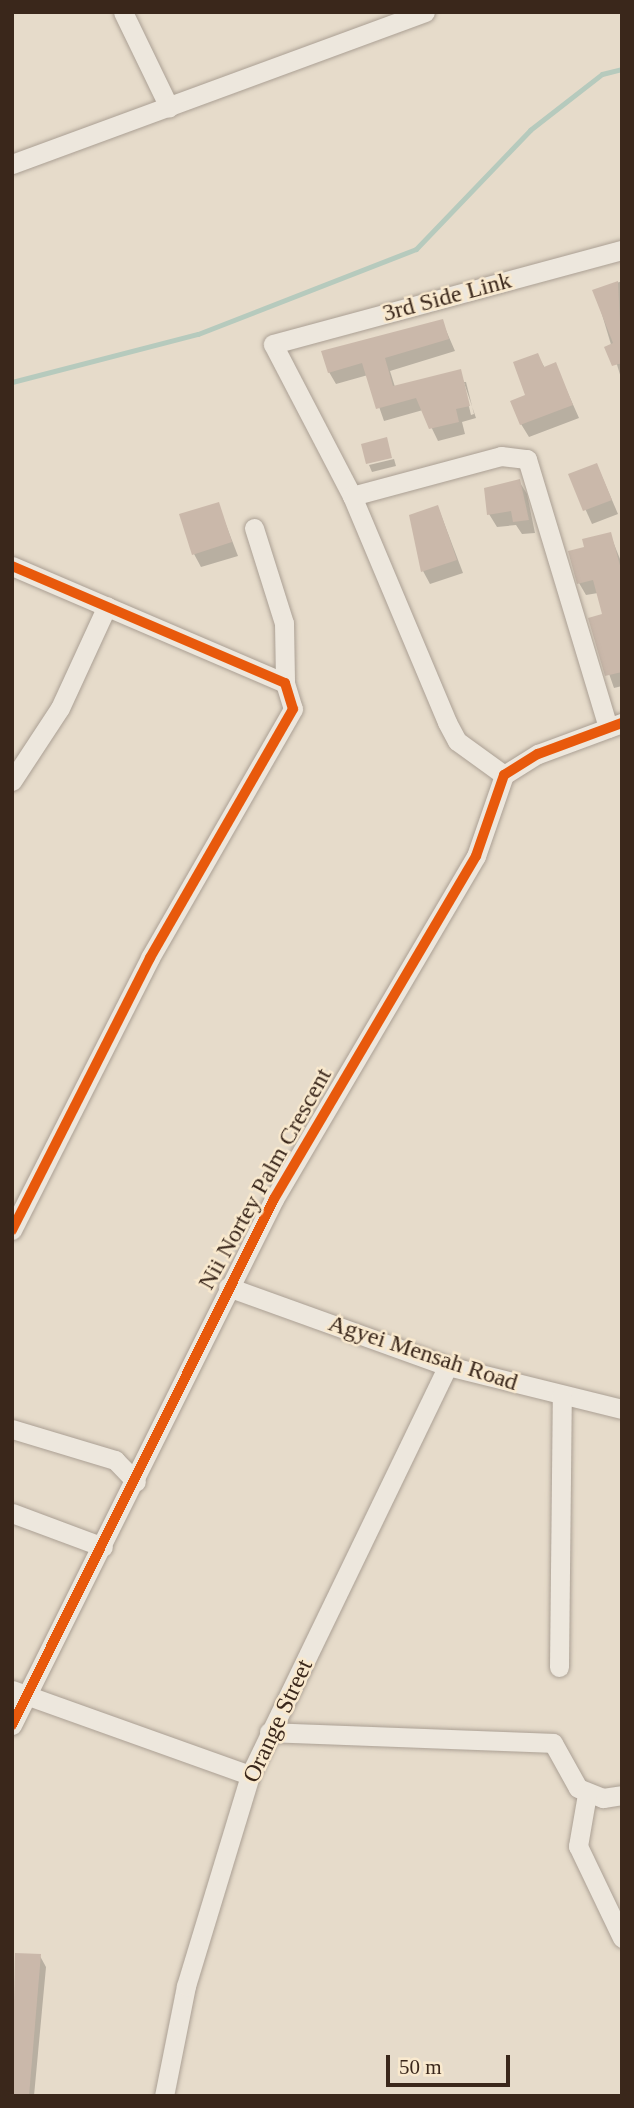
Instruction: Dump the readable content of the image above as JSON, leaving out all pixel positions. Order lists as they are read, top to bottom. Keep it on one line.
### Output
{"streets":{"street":["3rd Side Link","Nii Nortey Palm Crescent","Agyei Mensah Road","Orange Street"]},"crossings":[["Nii Nortey Palm Crescent","Agyei Mensah Road"],["Agyei Mensah Road","Orange Street"]],"scale_bar":"50 m"}
